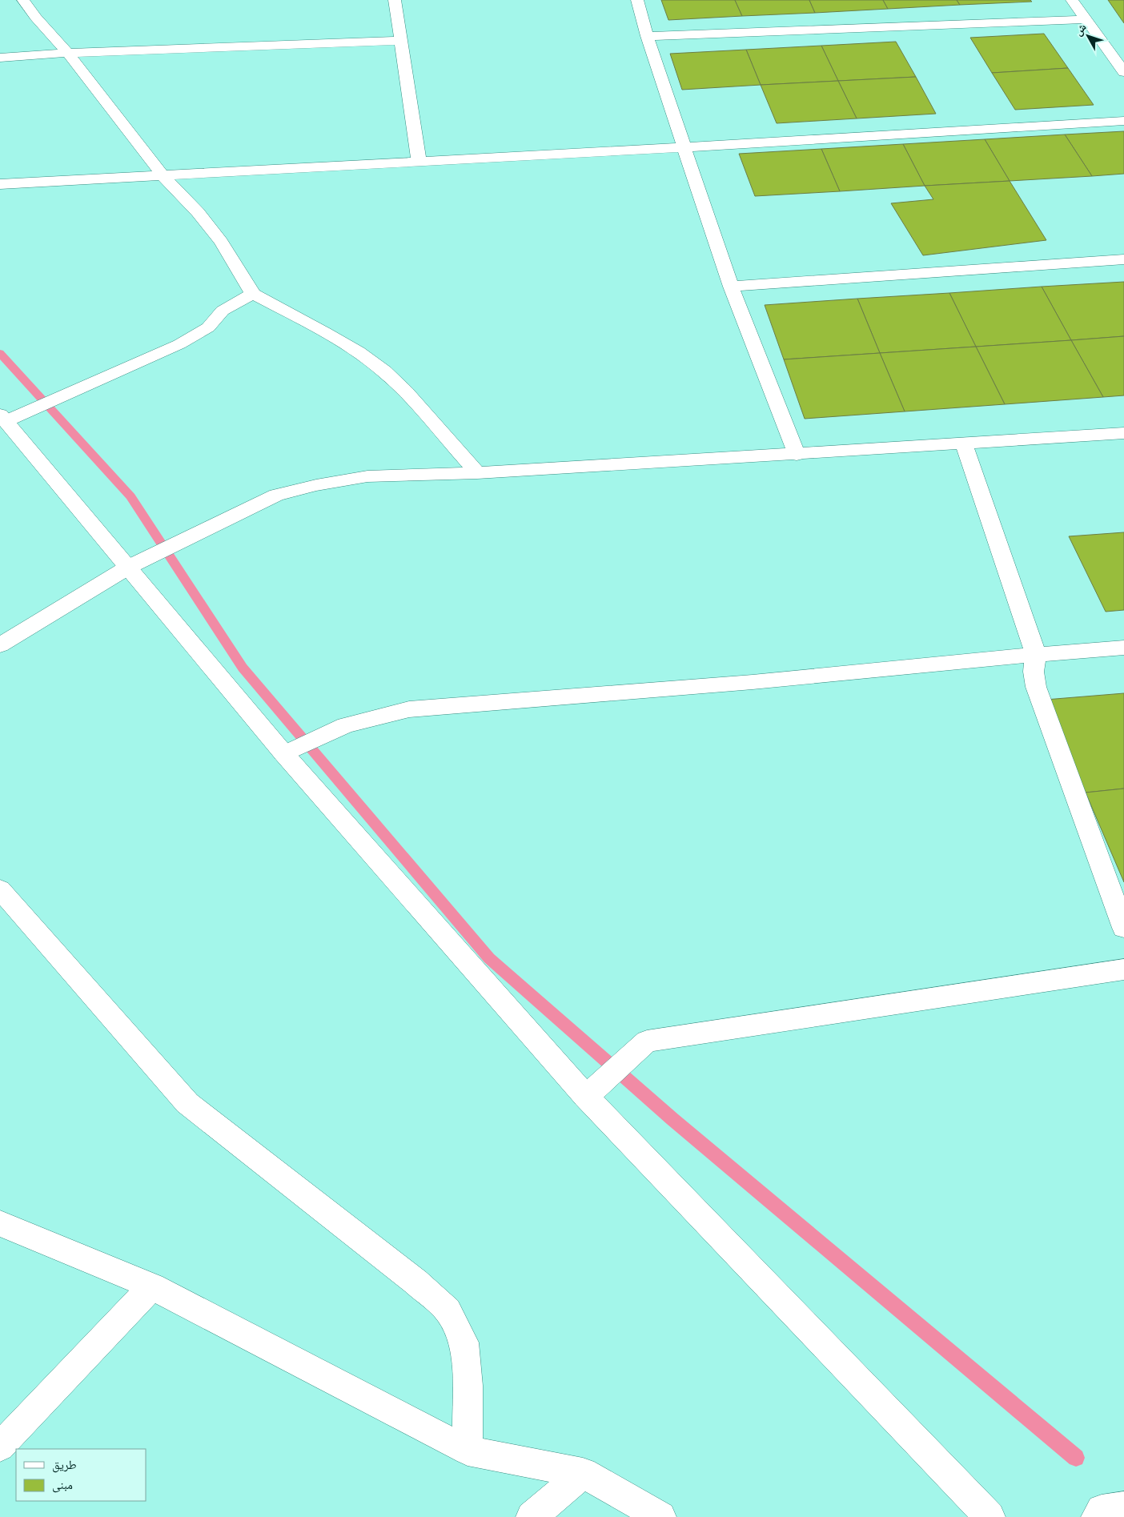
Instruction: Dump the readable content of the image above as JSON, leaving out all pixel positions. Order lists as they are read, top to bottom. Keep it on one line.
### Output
{"legend":["طريق","مبنى"],"north":"top left"}
